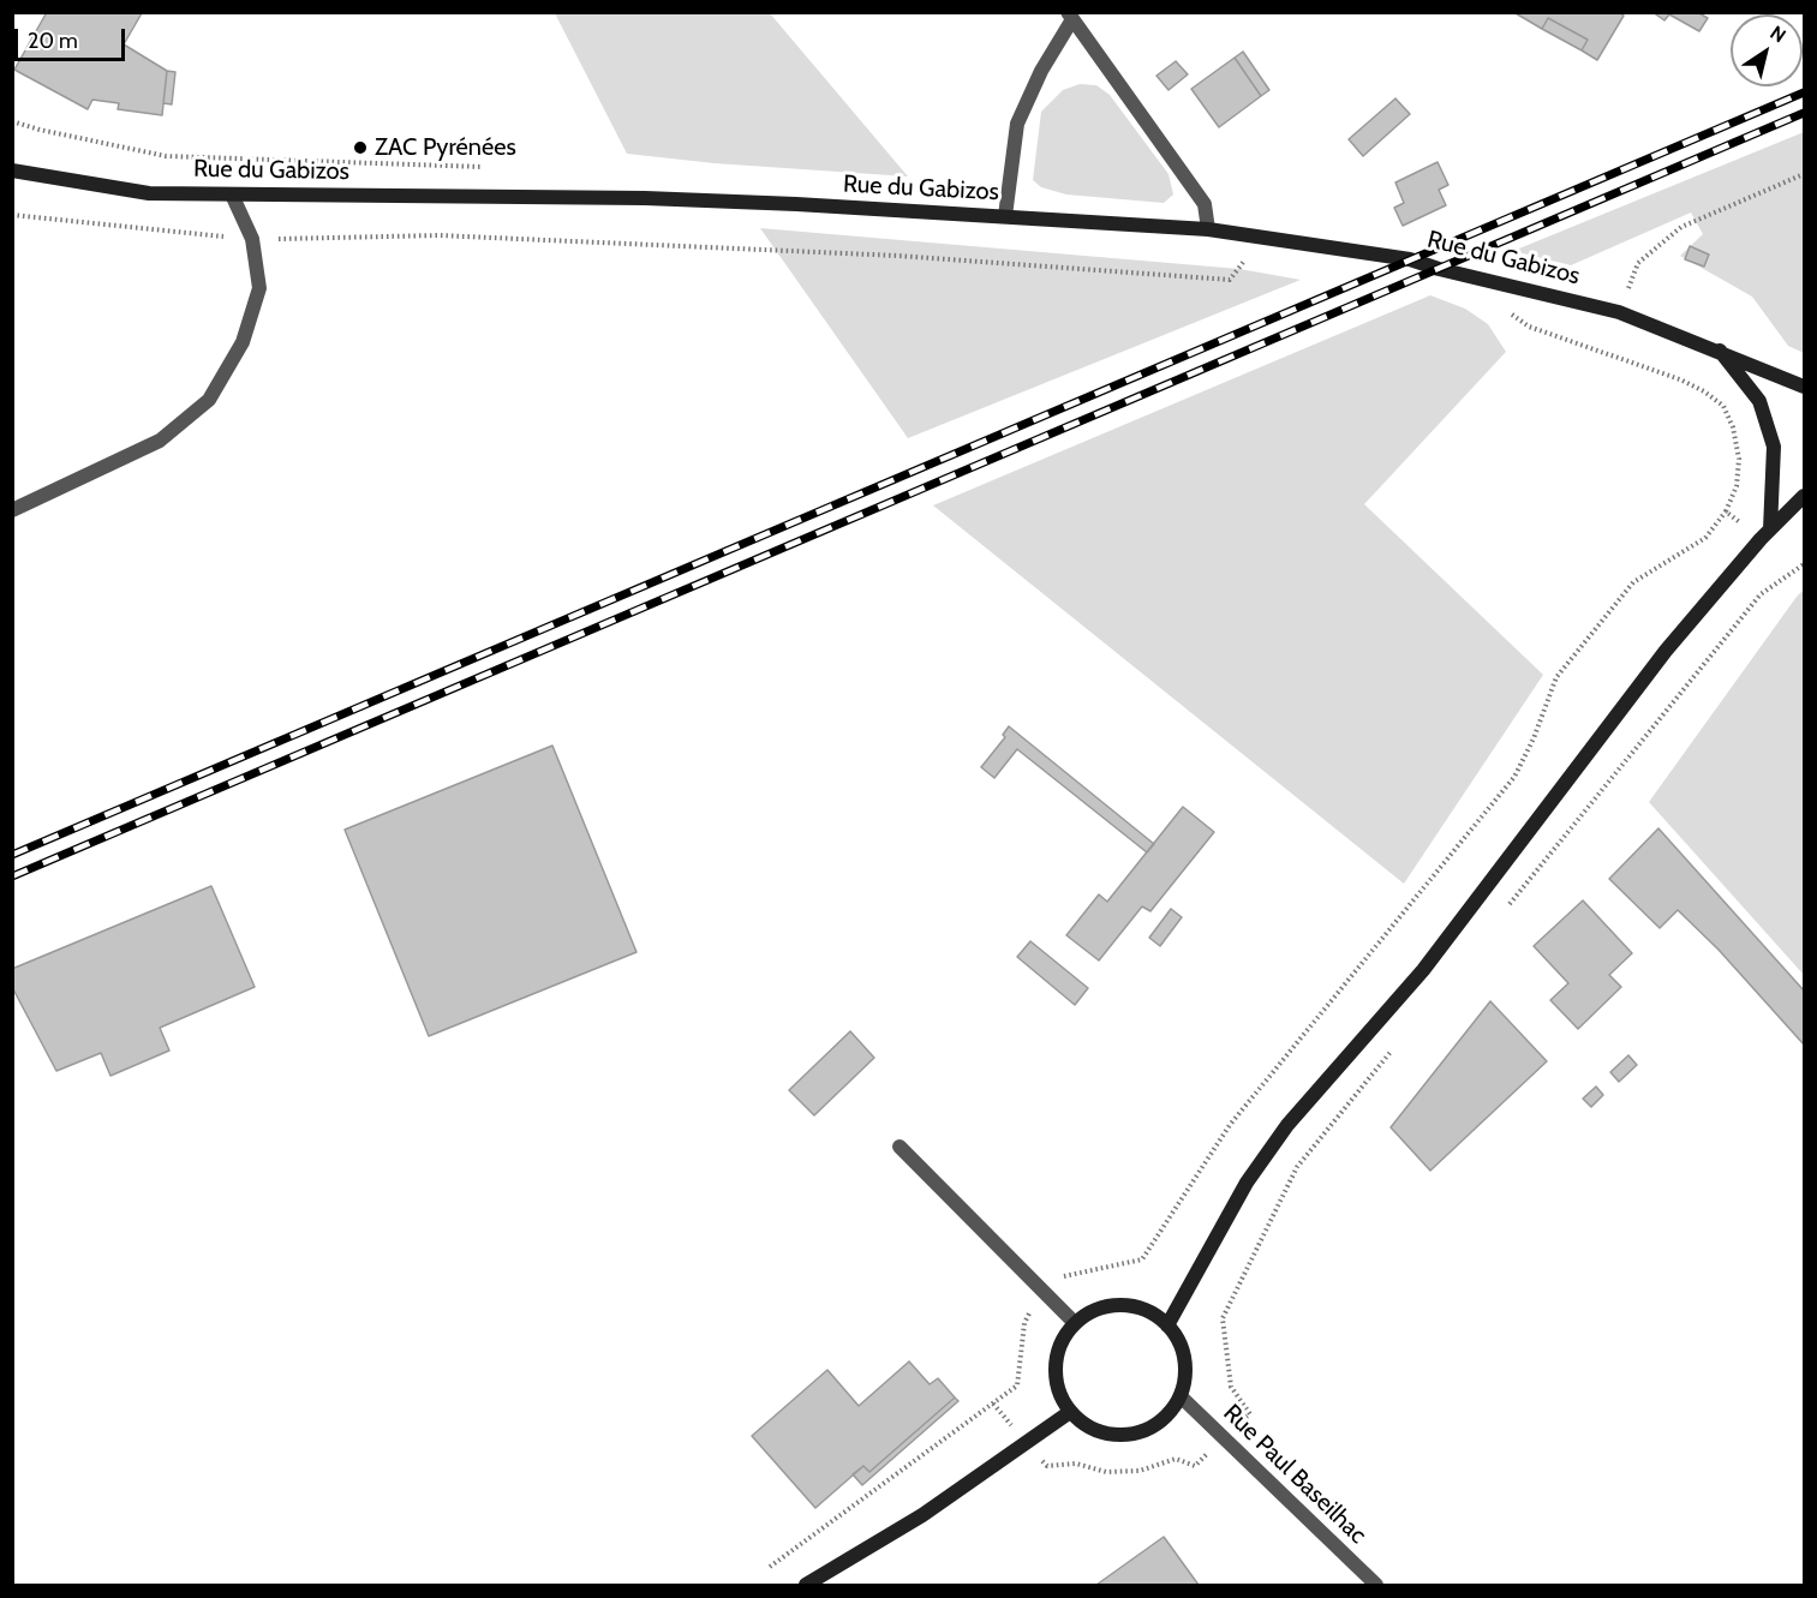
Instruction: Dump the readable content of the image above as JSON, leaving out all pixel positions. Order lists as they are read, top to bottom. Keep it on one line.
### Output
{"streets":{"street":["Rue du Gabizos","Rue Paul Baseilhac"]},"places":["ZAC Pyrénées"],"scale_bar":"20 m","north":"top right"}
